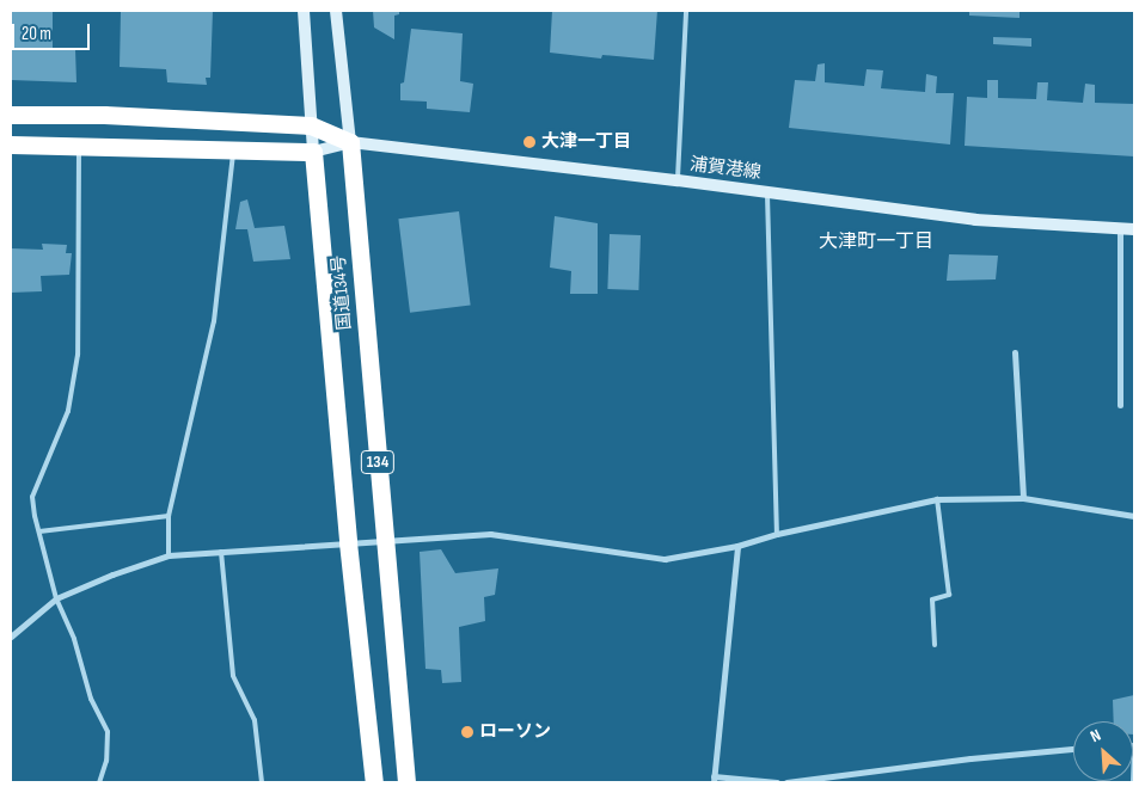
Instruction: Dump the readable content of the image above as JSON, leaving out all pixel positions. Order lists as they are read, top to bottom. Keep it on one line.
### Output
{"streets":{"highway":["国道134号","134"],"main road":["浦賀港線"]},"crossings":[["浦賀港線","国道134号"]],"districts":["大津町一丁目"],"places":["大津一丁目","ローソン"],"scale_bar":"20 m","north":"top left"}
